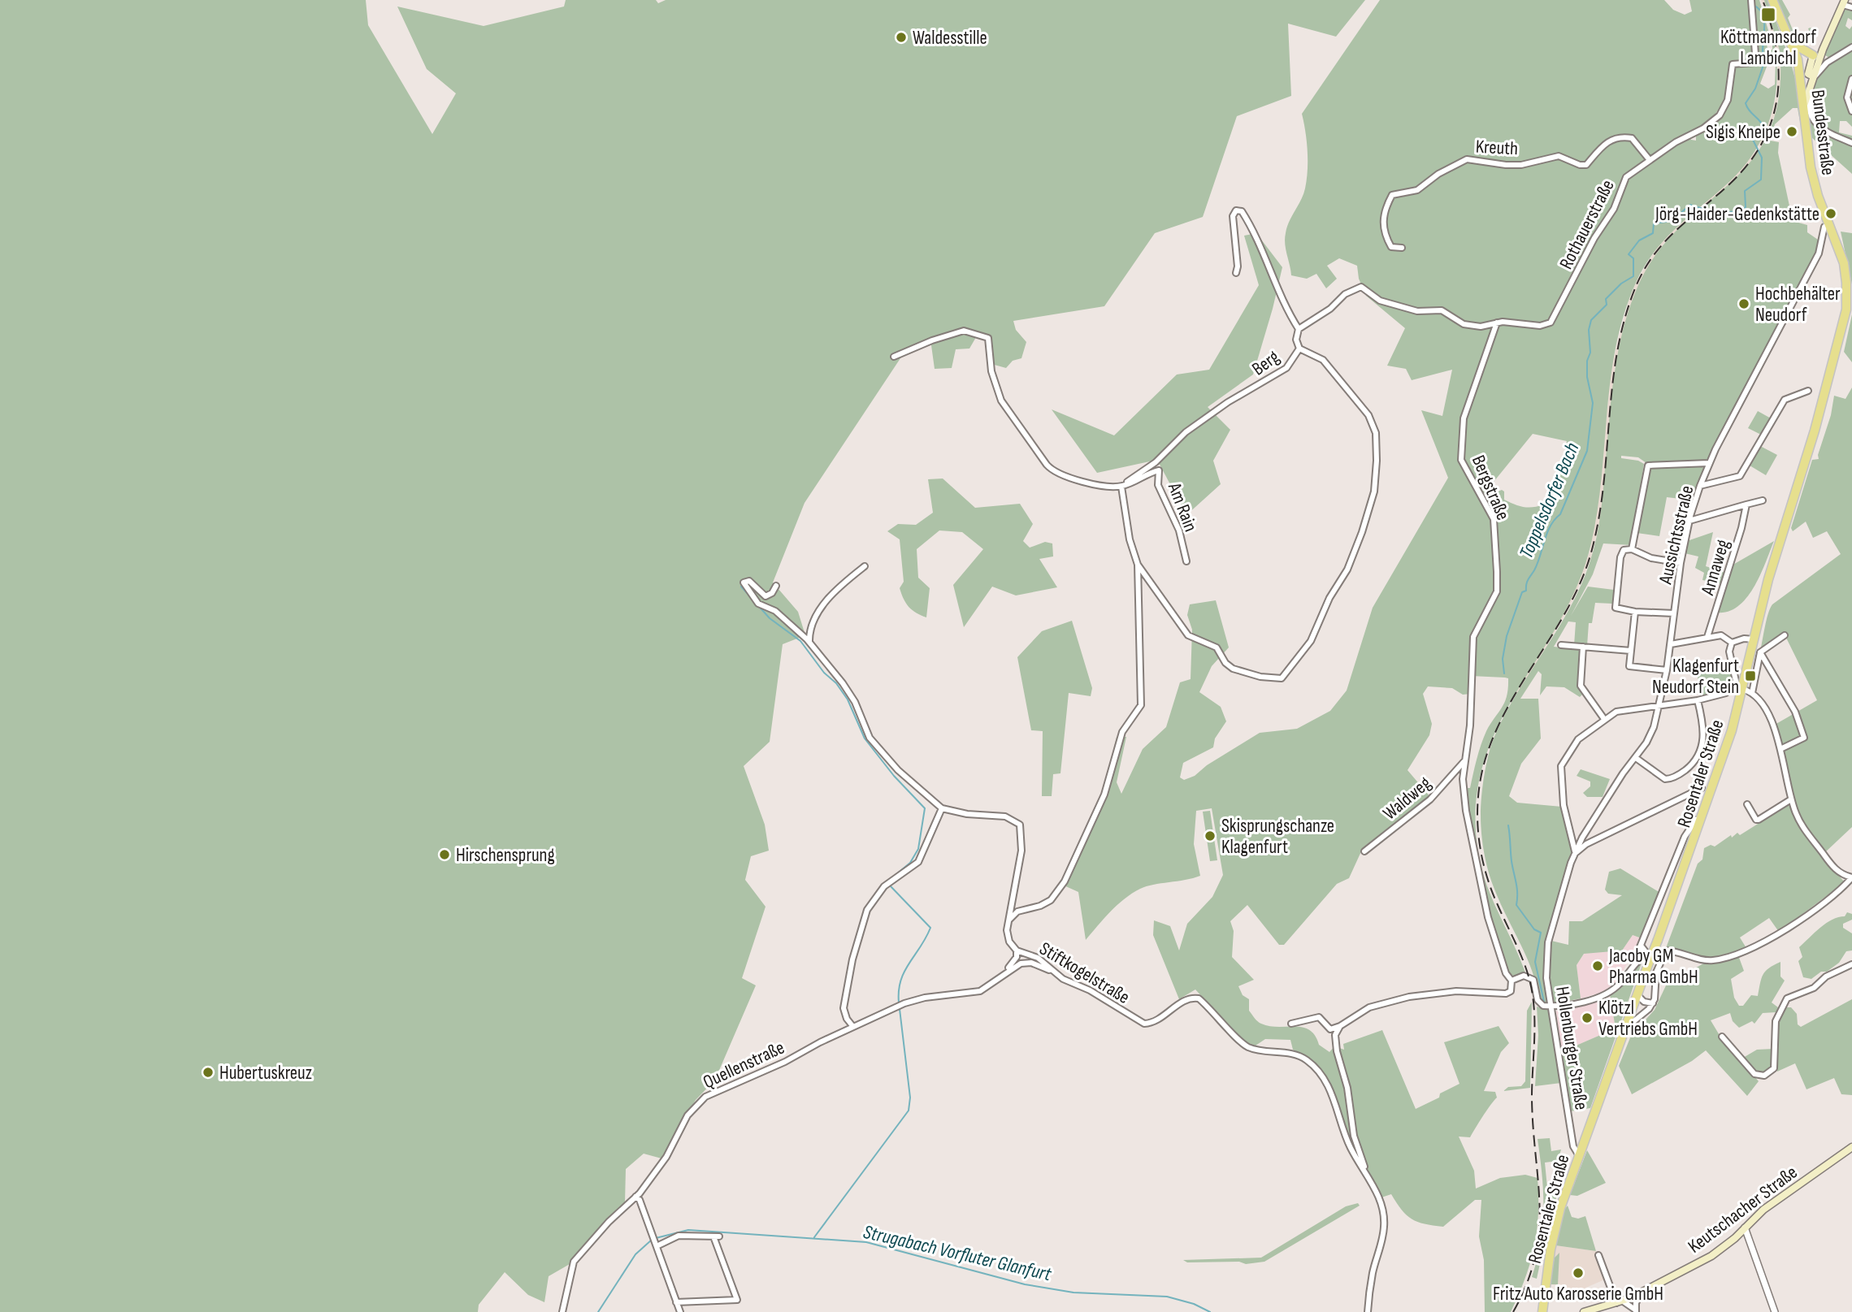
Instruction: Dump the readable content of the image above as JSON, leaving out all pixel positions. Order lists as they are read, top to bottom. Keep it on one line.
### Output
{"streets":{"main road":["Bundesstraße","Rosentaler Straße","Keutschacher Straße"],"street":["Kreuth","Rothauerstraße","Berg","Bergstraße","Am Rain","Aussichtsstraße","Annaweg","Waldweg","Stiftkogelstraße","Hollenburger Straße","Quellenstraße"]},"crossings":[["Bundesstraße","Aussichtsstraße"],["Bundesstraße","Rosentaler Straße"],["Kreuth","Rothauerstraße"],["Rothauerstraße","Bergstraße"],["Berg","Am Rain"],["Bergstraße","Waldweg"],["Aussichtsstraße","Annaweg"],["Aussichtsstraße","Hollenburger Straße"],["Rosentaler Straße","Hollenburger Straße"],["Stiftkogelstraße","Quellenstraße"]],"water":["Toppelsdorfer Bach","Strugabach Vorfluter Glanfurt"],"places":{"transit":["Köttmannsdorf Lambichl","Klagenfurt Neudorf Stein"],"other":["Waldesstille","Sigis Kneipe","Jörg-Haider-Gedenkstätte","Hochbehälter Neudorf","Skisprungschanze Klagenfurt","Hirschensprung","Jacoby GM Pharma GmbH","Klötzl Vertriebs GmbH","Hubertuskreuz","Fritz Auto Karosserie GmbH"]}}
